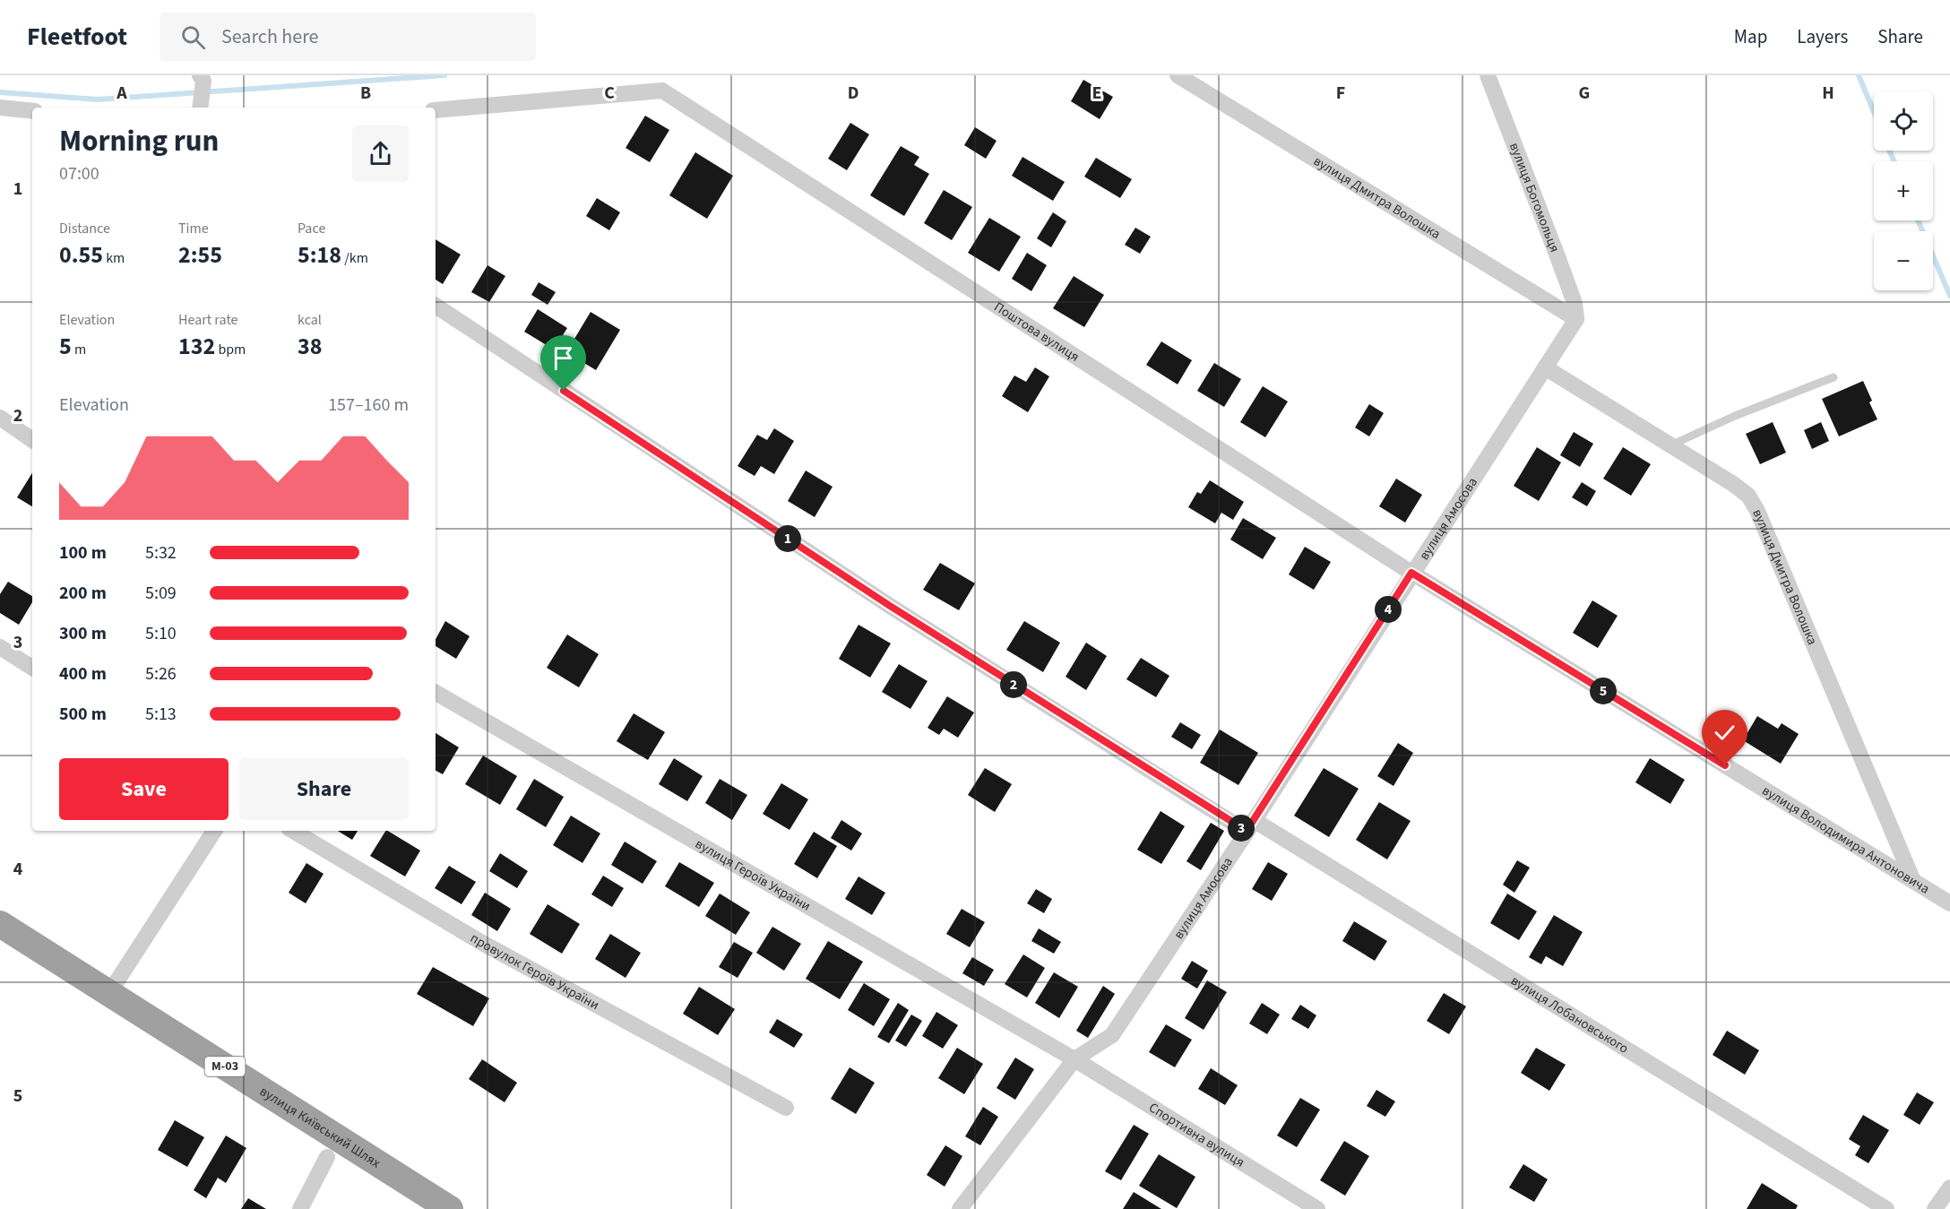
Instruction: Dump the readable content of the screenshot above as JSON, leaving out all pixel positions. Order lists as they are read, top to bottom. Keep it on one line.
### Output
{"streets":{"highway":["М-03","вулиця Київський Шлях"],"street":["вулиця Богомольця","вулиця Дмитра Волошка","Поштова вулиця","вулиця Амосова","вулиця Володимира Антоновича","вулиця Героїв України","провулок Героїв України","вулиця Лобановського","Спортивна вулиця"]},"crossings":[["вулиця Богомольця","вулиця Дмитра Волошка"],["вулиця Богомольця","вулиця Амосова"],["вулиця Дмитра Волошка","вулиця Амосова"],["вулиця Дмитра Волошка","вулиця Володимира Антоновича"],["Поштова вулиця","вулиця Амосова"],["Поштова вулиця","вулиця Володимира Антоновича"],["вулиця Амосова","вулиця Володимира Антоновича"],["вулиця Амосова","вулиця Героїв України"],["вулиця Амосова","вулиця Лобановського"],["вулиця Амосова","Спортивна вулиця"],["вулиця Героїв України","Спортивна вулиця"]],"page":{"header":"Fleetfoot","search":"Search here","nav":["Map","Layers","Share"],"map_buttons":["+","−"],"heading":["Morning run","07:00"],"stats":[["Distance","0.55 km"],["Time","2:55"],["Pace","5:18 /km"],["Elevation","5 m"],["Heart rate","132 bpm"],["kcal","38"]],"chart":["Elevation","157–160 m"],"pins":["1","4","2","5","3"],"list":[{"name":"100 m","note":"5:32"},{"name":"200 m","note":"5:09"},{"name":"300 m","note":"5:10"},{"name":"400 m","note":"5:26"},{"name":"500 m","note":"5:13"}],"buttons":["Save","Share"]},"grid":{"columns":["A","B","C","D","E","F","G","H"],"rows":["1","2","3","4","5"]}}
